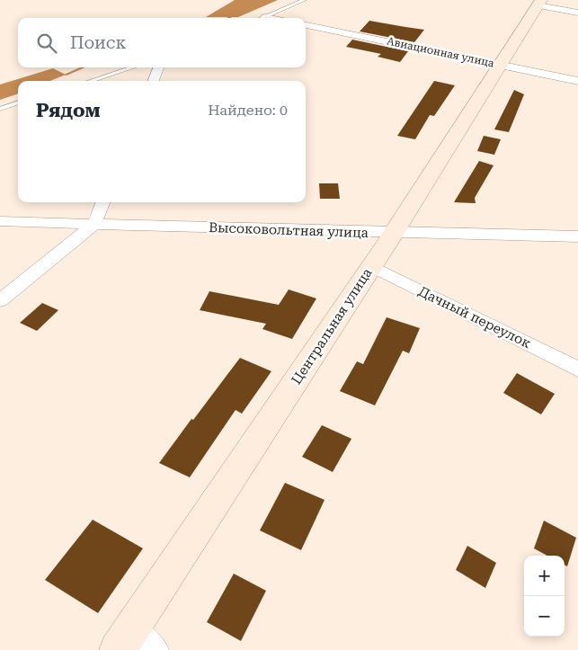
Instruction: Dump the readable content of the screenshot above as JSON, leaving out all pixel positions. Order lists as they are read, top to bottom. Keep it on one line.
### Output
{"streets":{"street":["Авиационная улица","Высоковольтная улица","Дачный переулок","Центральная улица"]},"crossings":[["Авиационная улица","Центральная улица"],["Высоковольтная улица","Центральная улица"],["Дачный переулок","Центральная улица"]],"page":{"search":"Поиск","heading":["Рядом","Найдено: 0"],"map_buttons":["+","−"]}}
